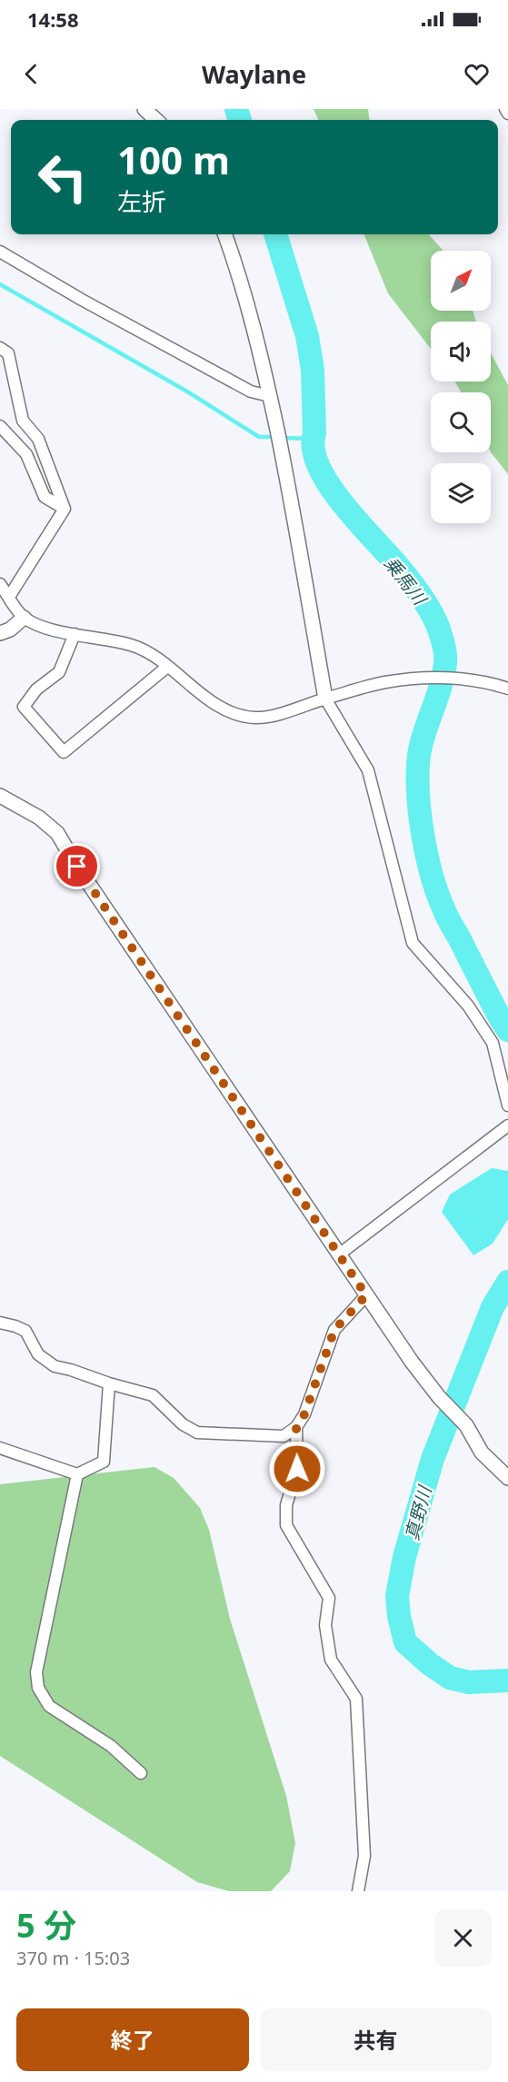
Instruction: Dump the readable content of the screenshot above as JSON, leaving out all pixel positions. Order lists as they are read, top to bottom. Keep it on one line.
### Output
{"water":["乗馬川","真野川"],"north":"top right","page":{"status":"14:58","header":"Waylane","turn":["100 m","左折"],"heading":["5 分","370 m · 15:03"],"buttons":["終了","共有"]}}
